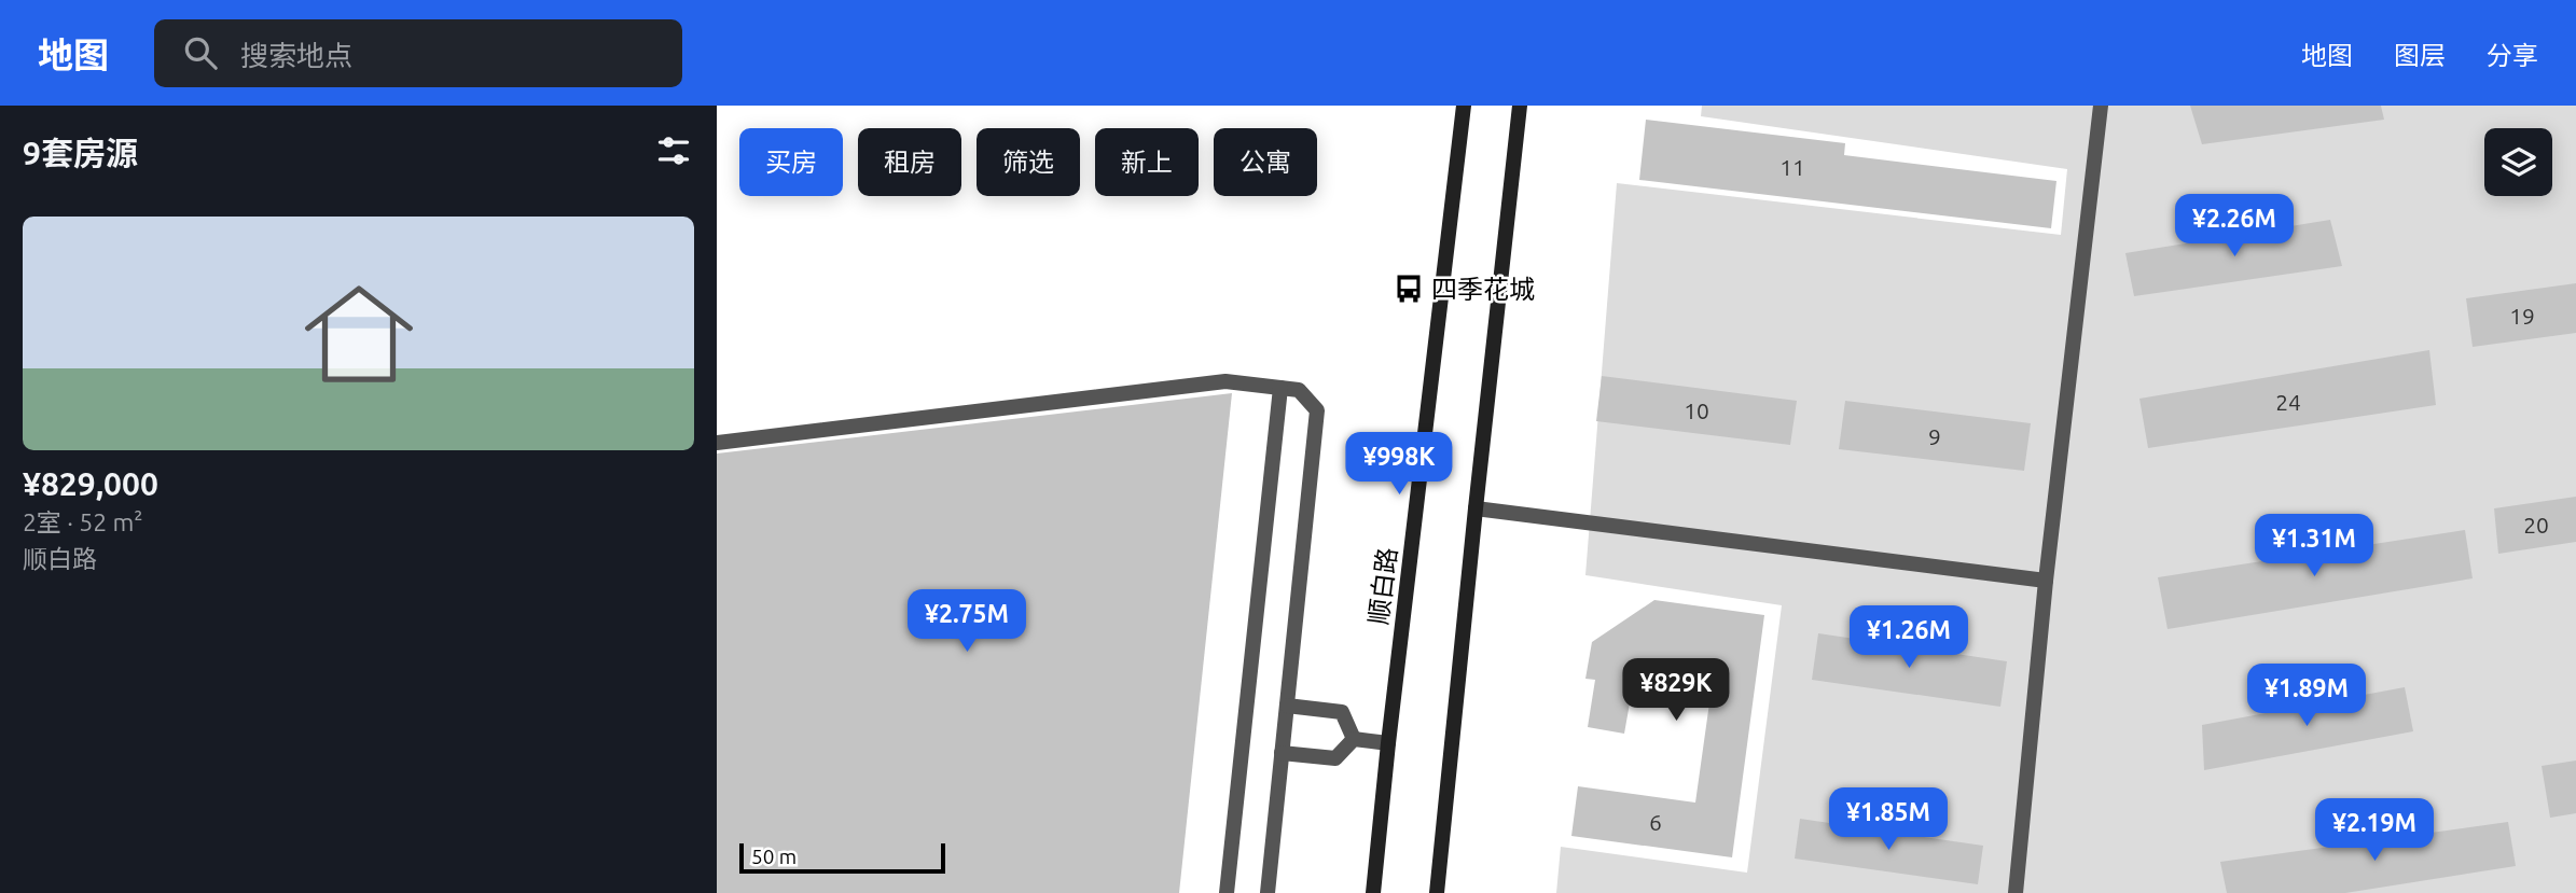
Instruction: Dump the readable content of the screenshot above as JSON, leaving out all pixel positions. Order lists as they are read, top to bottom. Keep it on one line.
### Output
{"streets":{"main road":["顺白路"]},"places":{"bus stop":["四季花城"]},"house_numbers":["11","19","24","10","9","20","6"],"scale_bar":"50 m","page":{"header":"地图","search":"搜索地点","nav":["地图","图层","分享"],"heading":"9套房源","chip":["买房","租房","筛选","新上","公寓"],"price":["¥2.26M","¥998K","¥1.31M","¥2.75M","¥1.26M","¥829K","¥1.89M","¥1.85M","¥2.19M"],"list":[{"name":"¥829,000","note":"2室 · 52 m² · 顺白路"}],"scale":"50 m"}}
